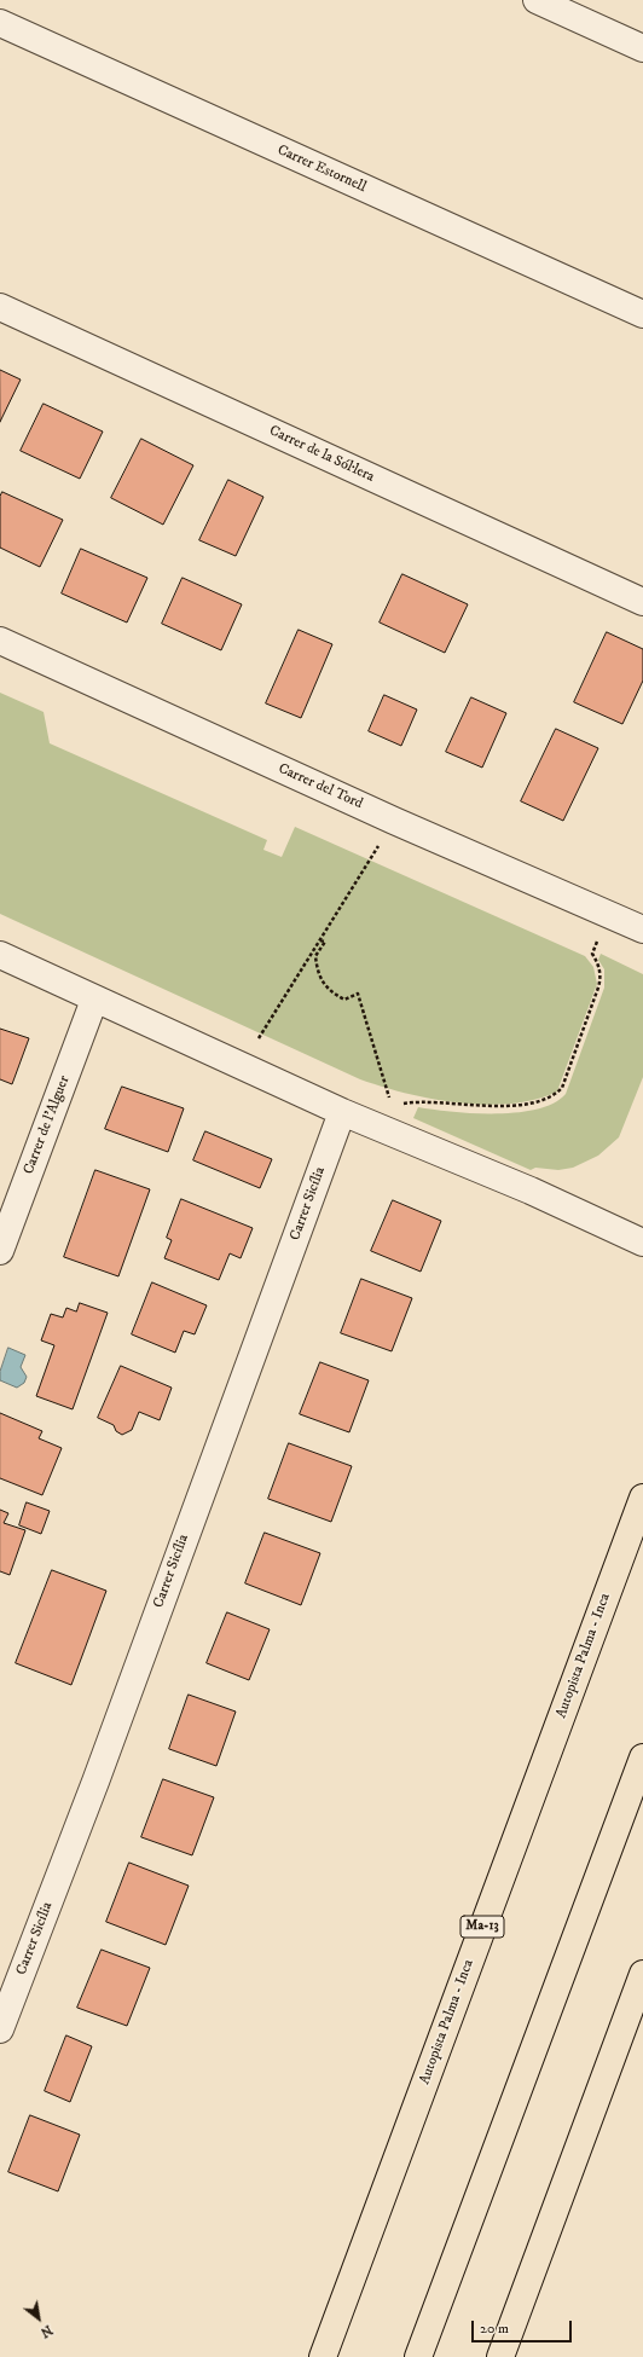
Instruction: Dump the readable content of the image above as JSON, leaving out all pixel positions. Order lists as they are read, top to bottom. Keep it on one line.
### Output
{"streets":{"highway":["Autopista Palma - Inca","Ma-13"],"street":["Carrer Estornell","Carrer de la Sól·lera","Carrer del Tord","Carrer de l'Alguer","Carrer Sicília"]},"scale_bar":"20 m","north":"bottom right"}
